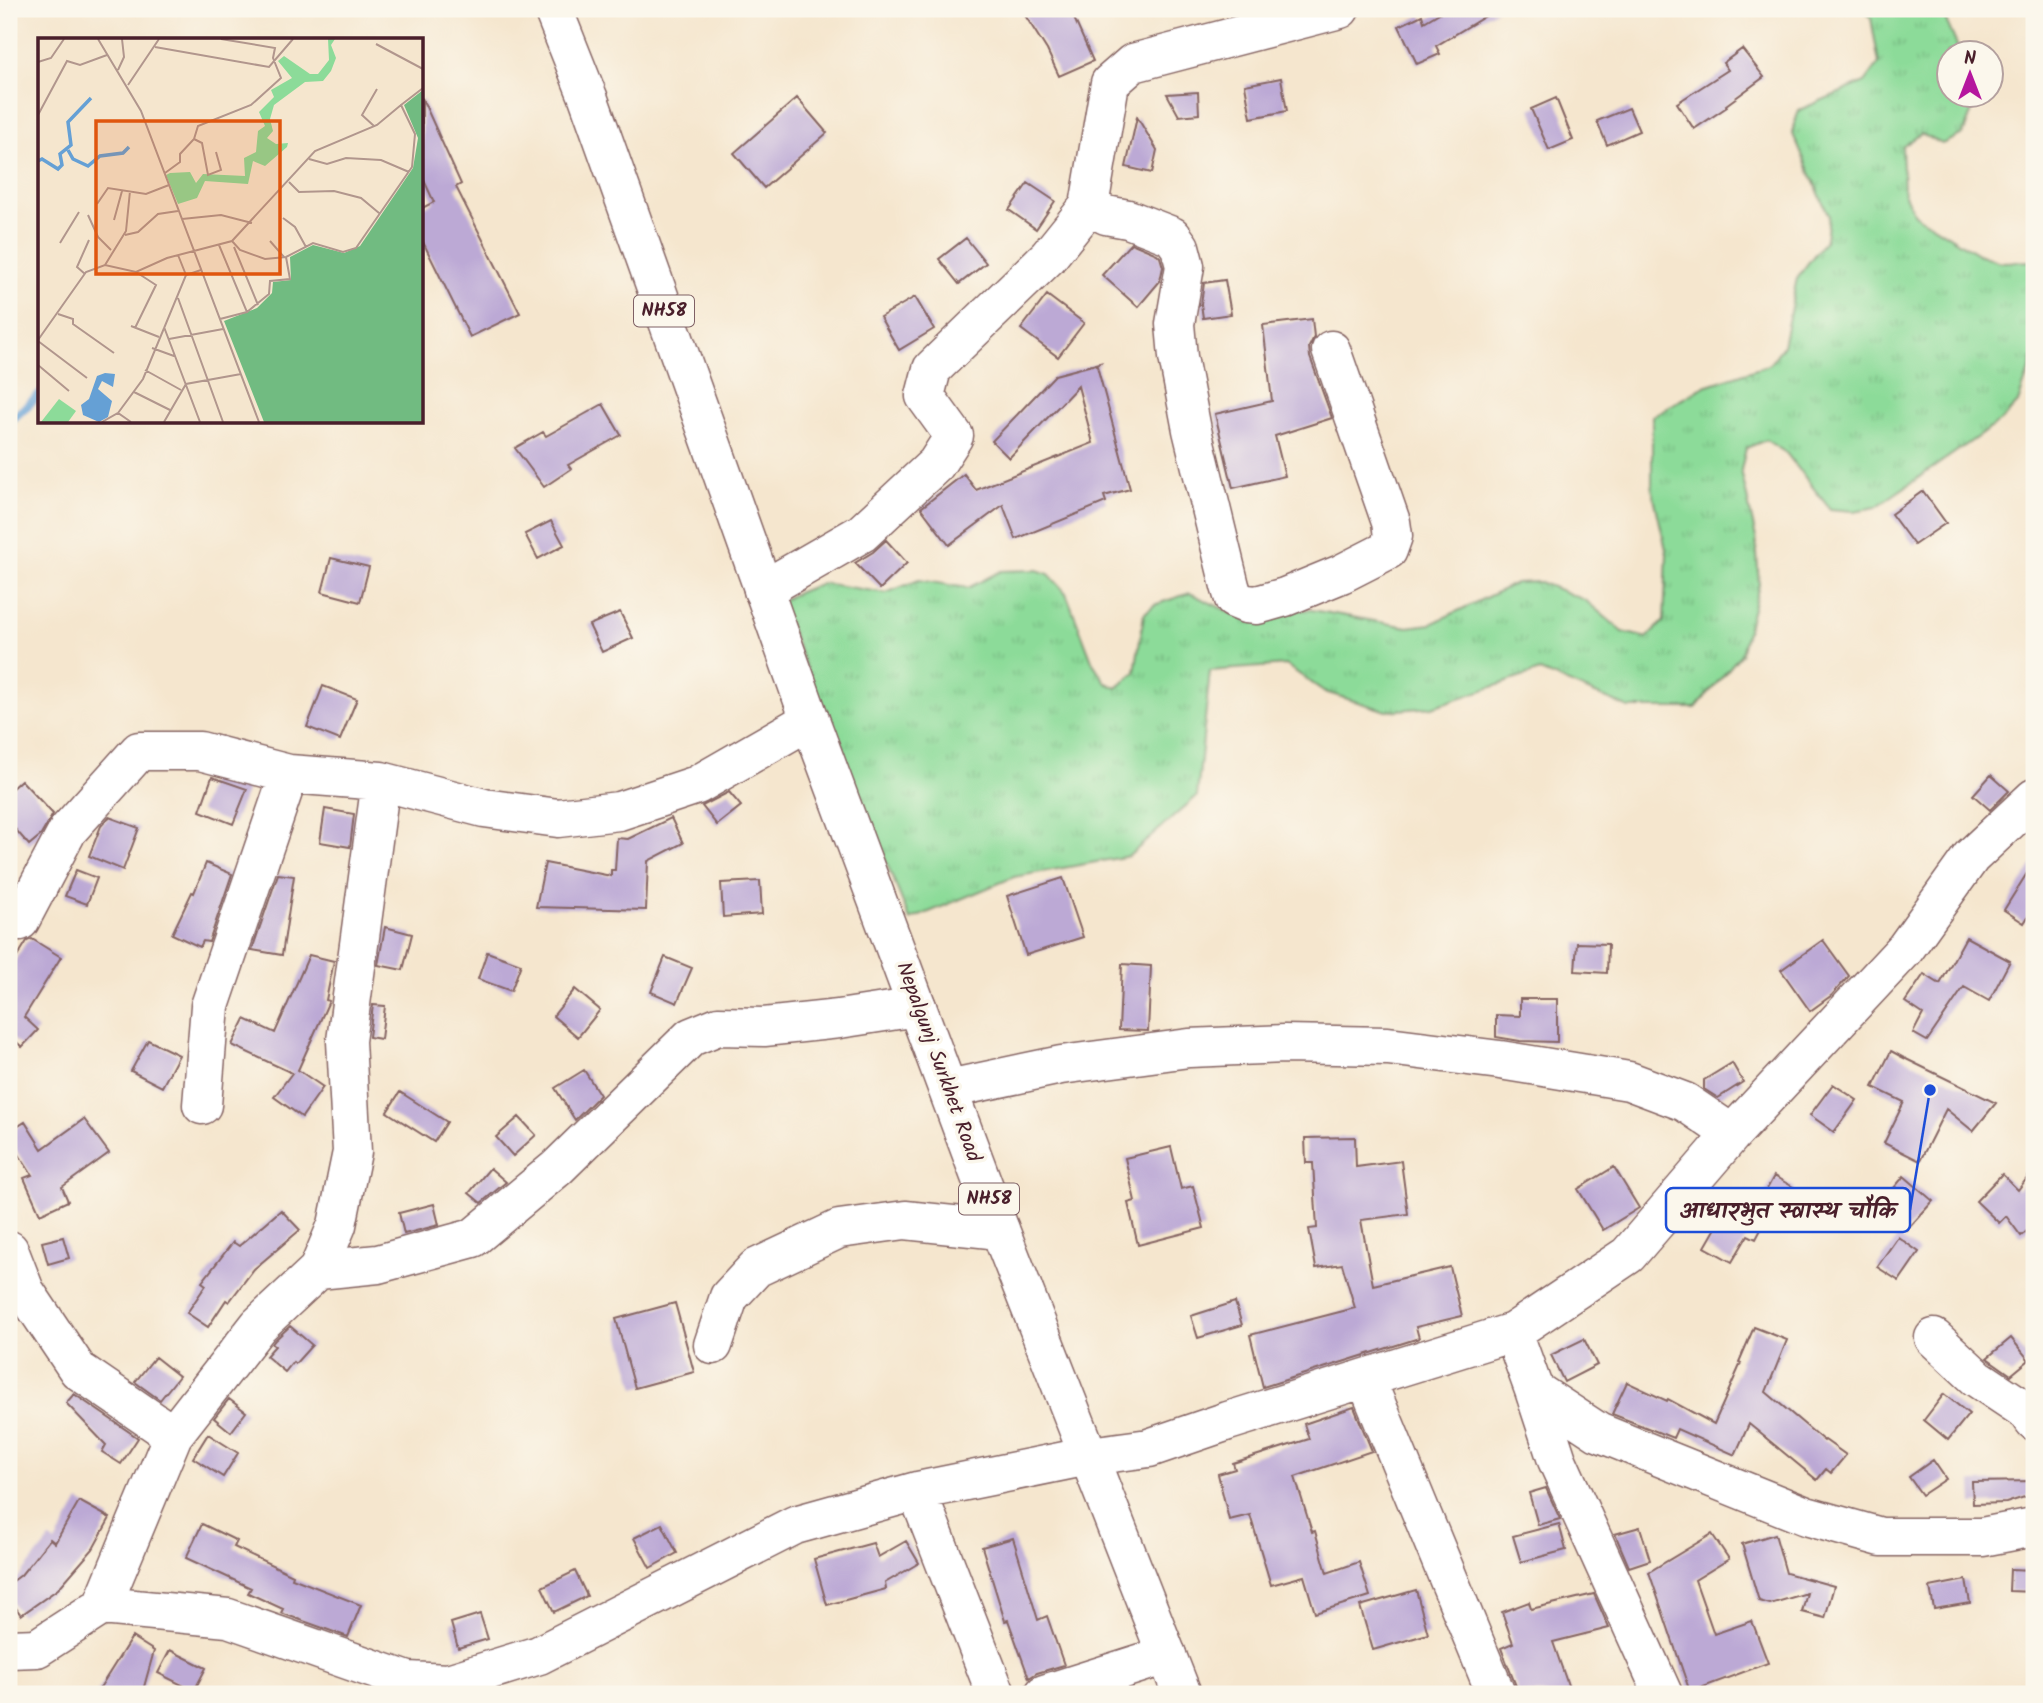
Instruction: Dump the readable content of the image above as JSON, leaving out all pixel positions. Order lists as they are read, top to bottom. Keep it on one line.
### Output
{"streets":{"street":["NH58","Nepalgunj Surkhet Road"]},"crossings":[["NH58","Nepalgunj Surkhet Road"]],"places":["आधारभुत स्वास्थ चौकि"],"north":"top"}
